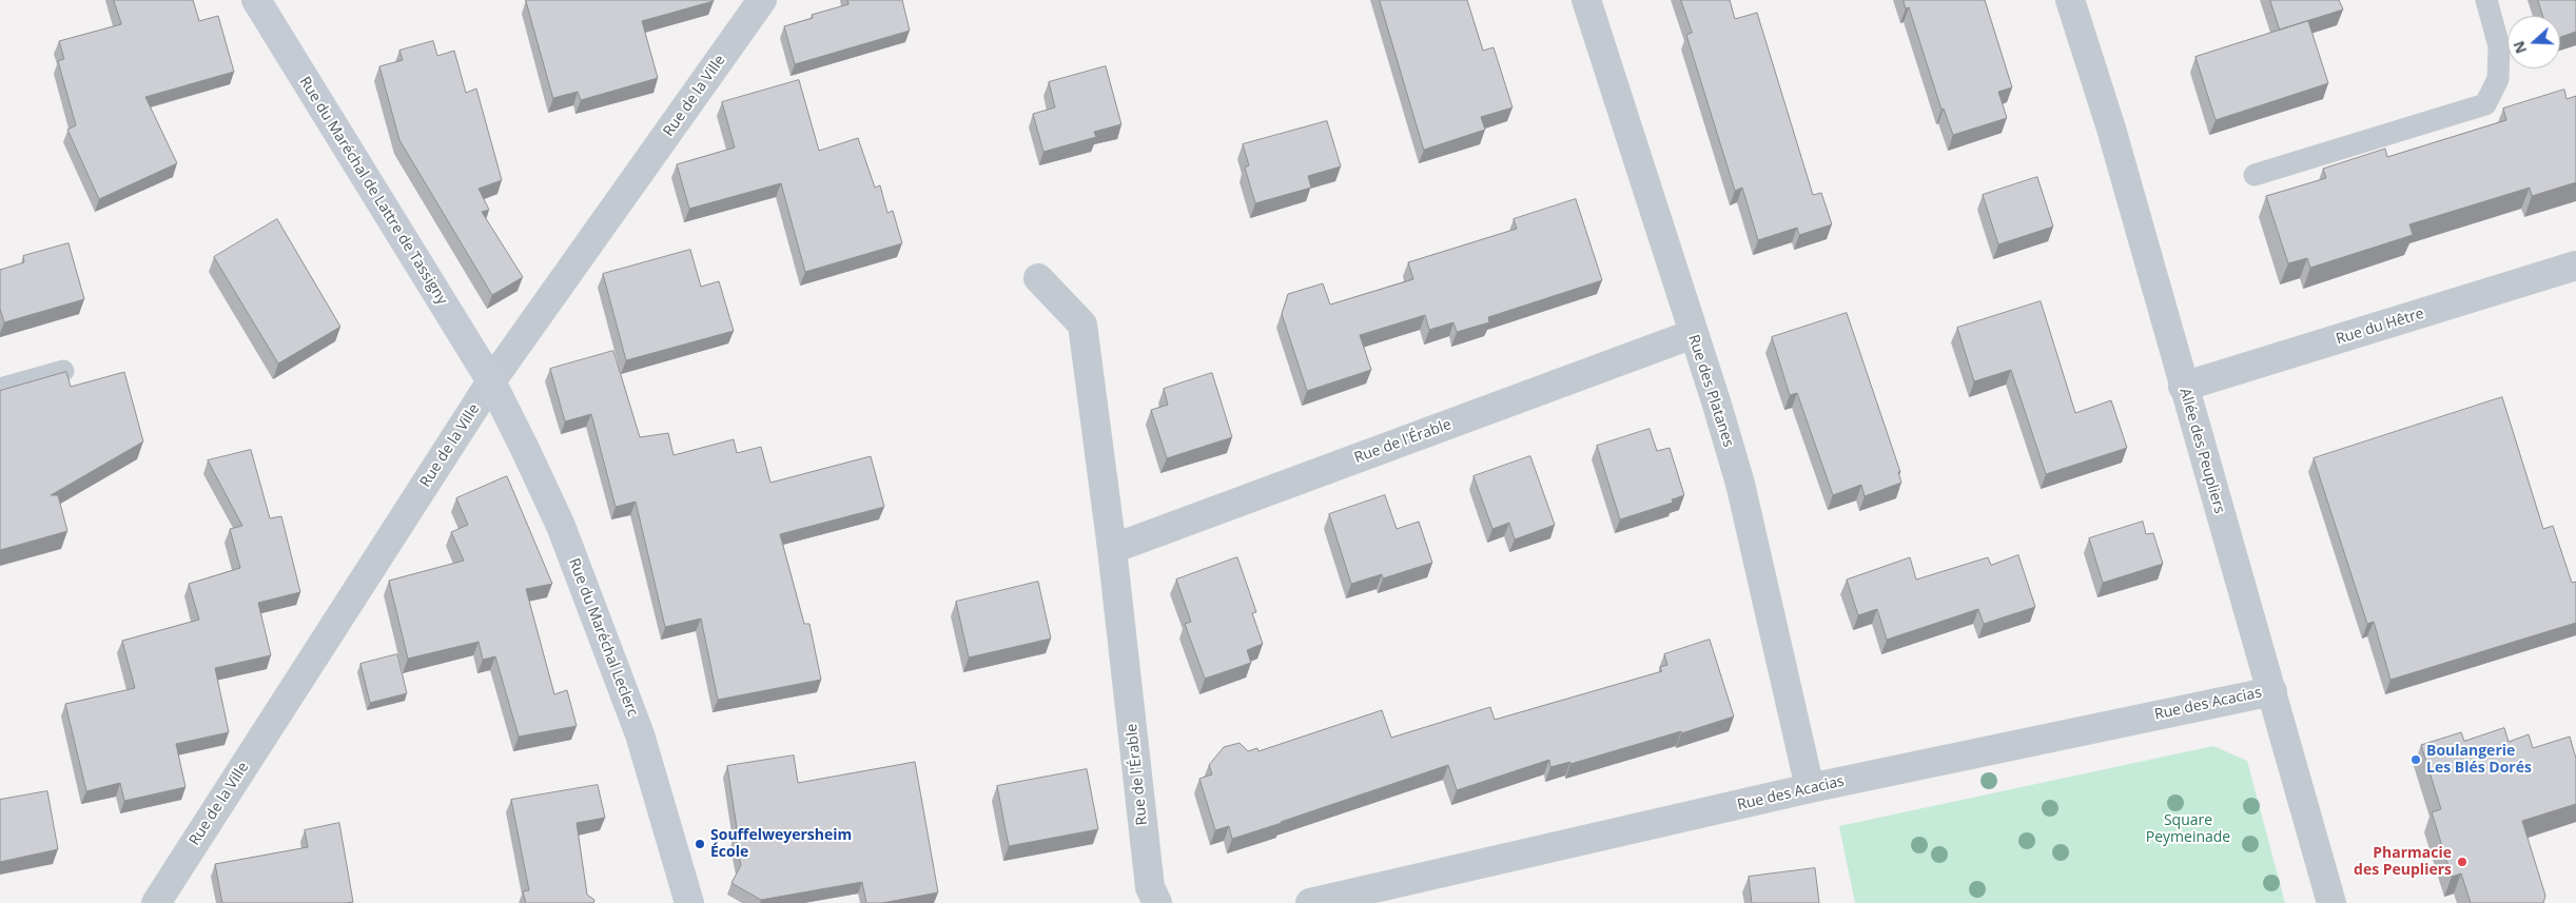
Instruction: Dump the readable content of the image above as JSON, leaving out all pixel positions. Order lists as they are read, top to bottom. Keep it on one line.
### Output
{"streets":{"street":["Rue de la Ville","Rue du Maréchal de Lattre de Tassigny","Rue du Hêtre","Rue des Platanes","Rue de l'Érable","Allée des Peupliers","Rue du Maréchal Leclerc","Rue des Acacias"]},"crossings":[["Rue de la Ville","Rue du Maréchal de Lattre de Tassigny"],["Rue de la Ville","Rue du Maréchal Leclerc"],["Rue du Maréchal de Lattre de Tassigny","Rue du Maréchal Leclerc"],["Rue du Hêtre","Allée des Peupliers"],["Rue des Platanes","Rue de l'Érable"],["Rue des Platanes","Rue des Acacias"],["Allée des Peupliers","Rue des Acacias"]],"parks":["Square Peymeinade"],"places":["Boulangerie Les Blés Dorés","Souffelweyersheim École","Pharmacie des Peupliers"],"north":"left"}
